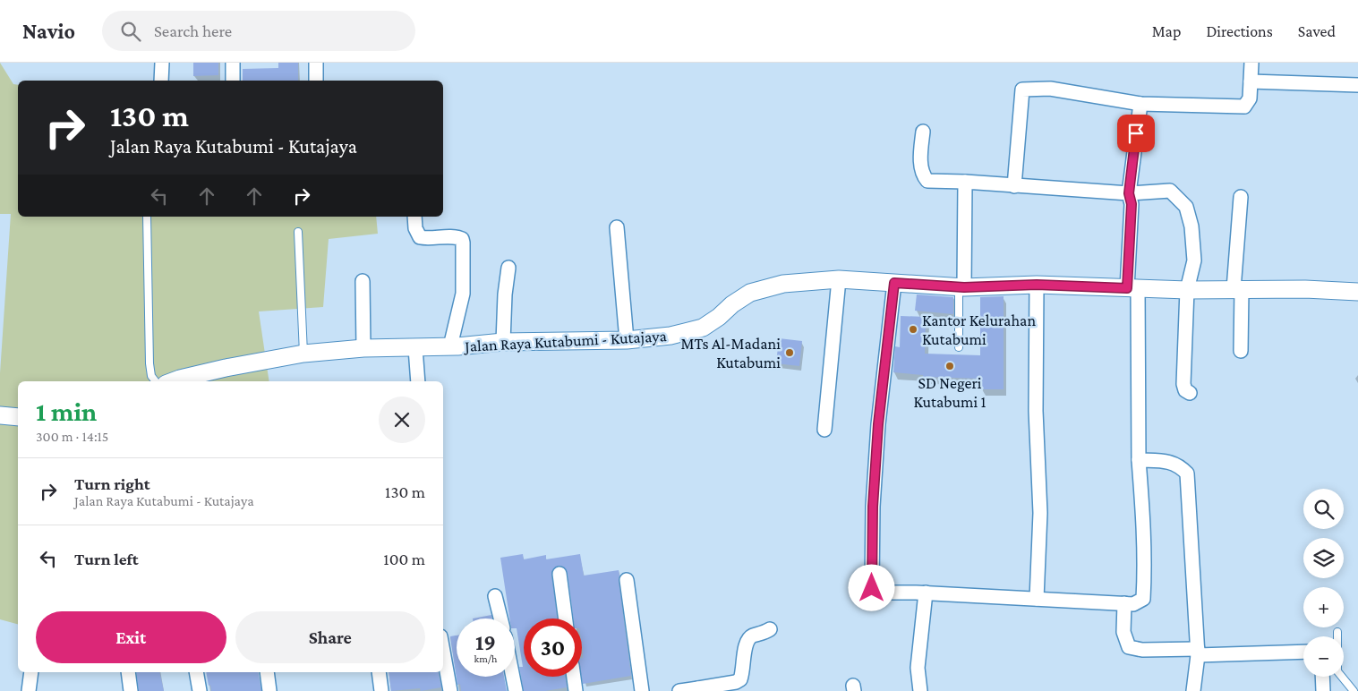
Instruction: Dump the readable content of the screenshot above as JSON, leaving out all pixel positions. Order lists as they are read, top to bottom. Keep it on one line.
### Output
{"streets":{"street":["Jalan Raya Kutabumi - Kutajaya"]},"places":["Kantor Kelurahan Kutabumi","MTs Al-Madani Kutabumi","SD Negeri Kutabumi 1"],"page":{"header":"Navio","search":"Search here","nav":["Map","Directions","Saved"],"turn":["130 m","Jalan Raya Kutabumi - Kutajaya"],"heading":["1 min","300 m · 14:15"],"list":[{"name":"Turn right","note":"Jalan Raya Kutabumi - Kutajaya","value":"130 m"},{"name":"Turn left","value":"100 m"}],"map_buttons":["+","−"],"buttons":["Exit","Share"],"speed":"19 km/h","limit":"30"}}
